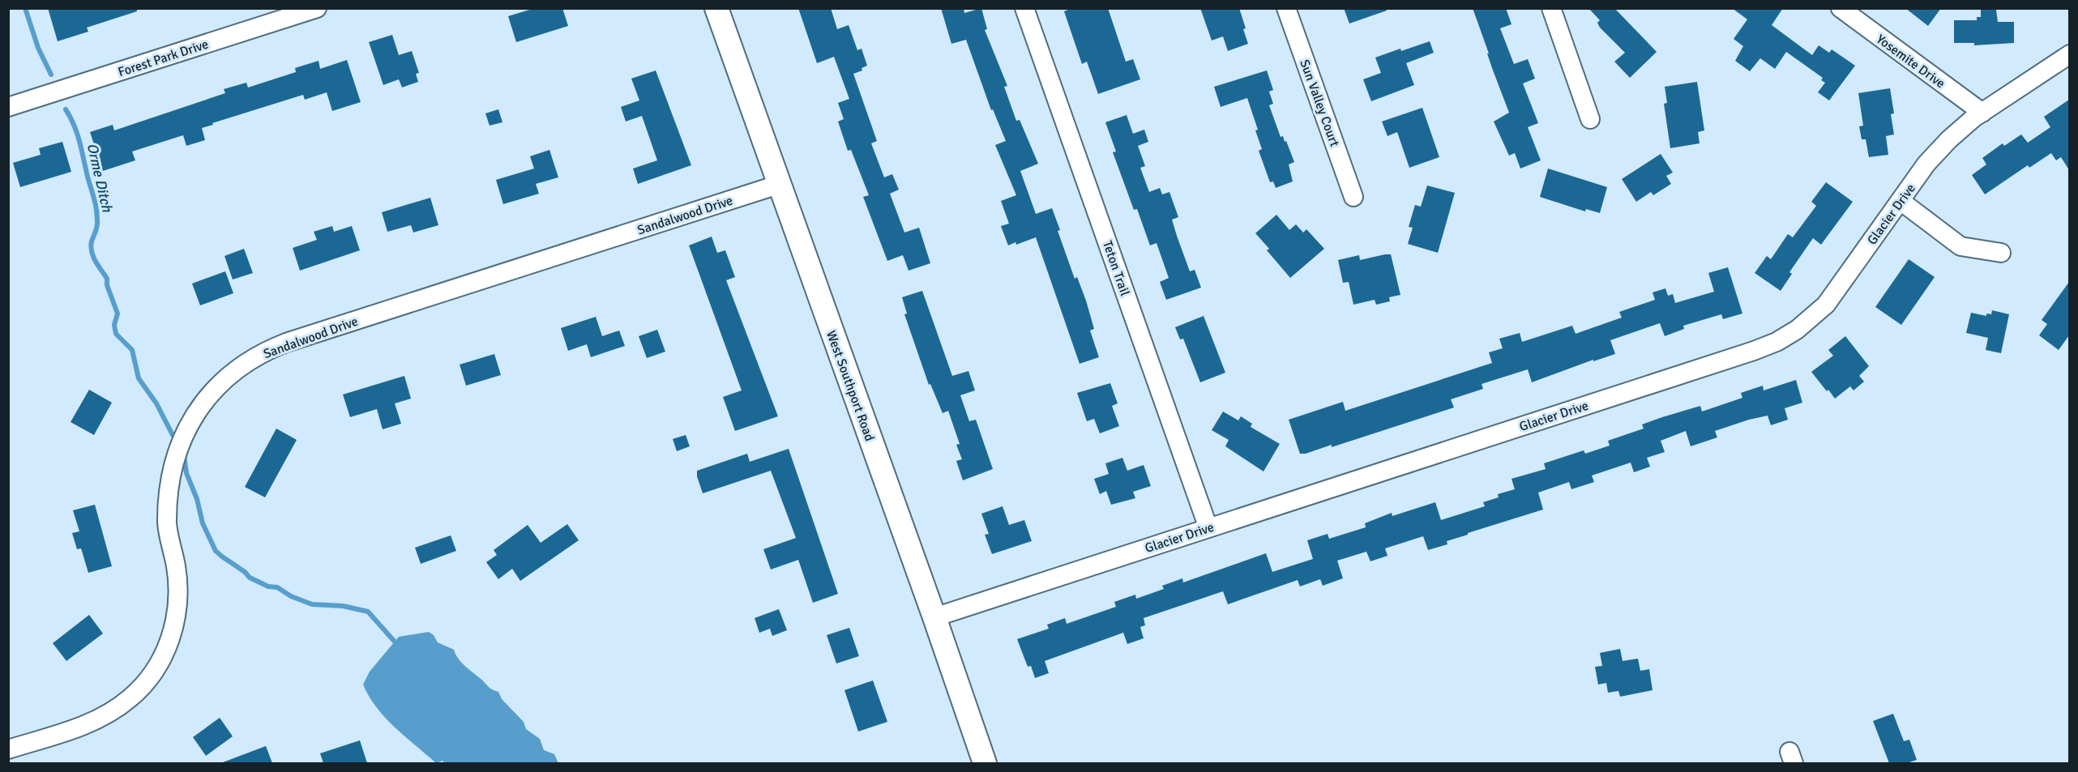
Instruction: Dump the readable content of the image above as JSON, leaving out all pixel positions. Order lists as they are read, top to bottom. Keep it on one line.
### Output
{"streets":{"main road":["West Southport Road"],"street":["Forest Park Drive","Yosemite Drive","Sun Valley Court","Glacier Drive","Sandalwood Drive","Teton Trail"]},"crossings":[["Yosemite Drive","Glacier Drive"],["Glacier Drive","Teton Trail"],["Glacier Drive","West Southport Road"],["Sandalwood Drive","West Southport Road"]],"water":["Orme Ditch"]}
